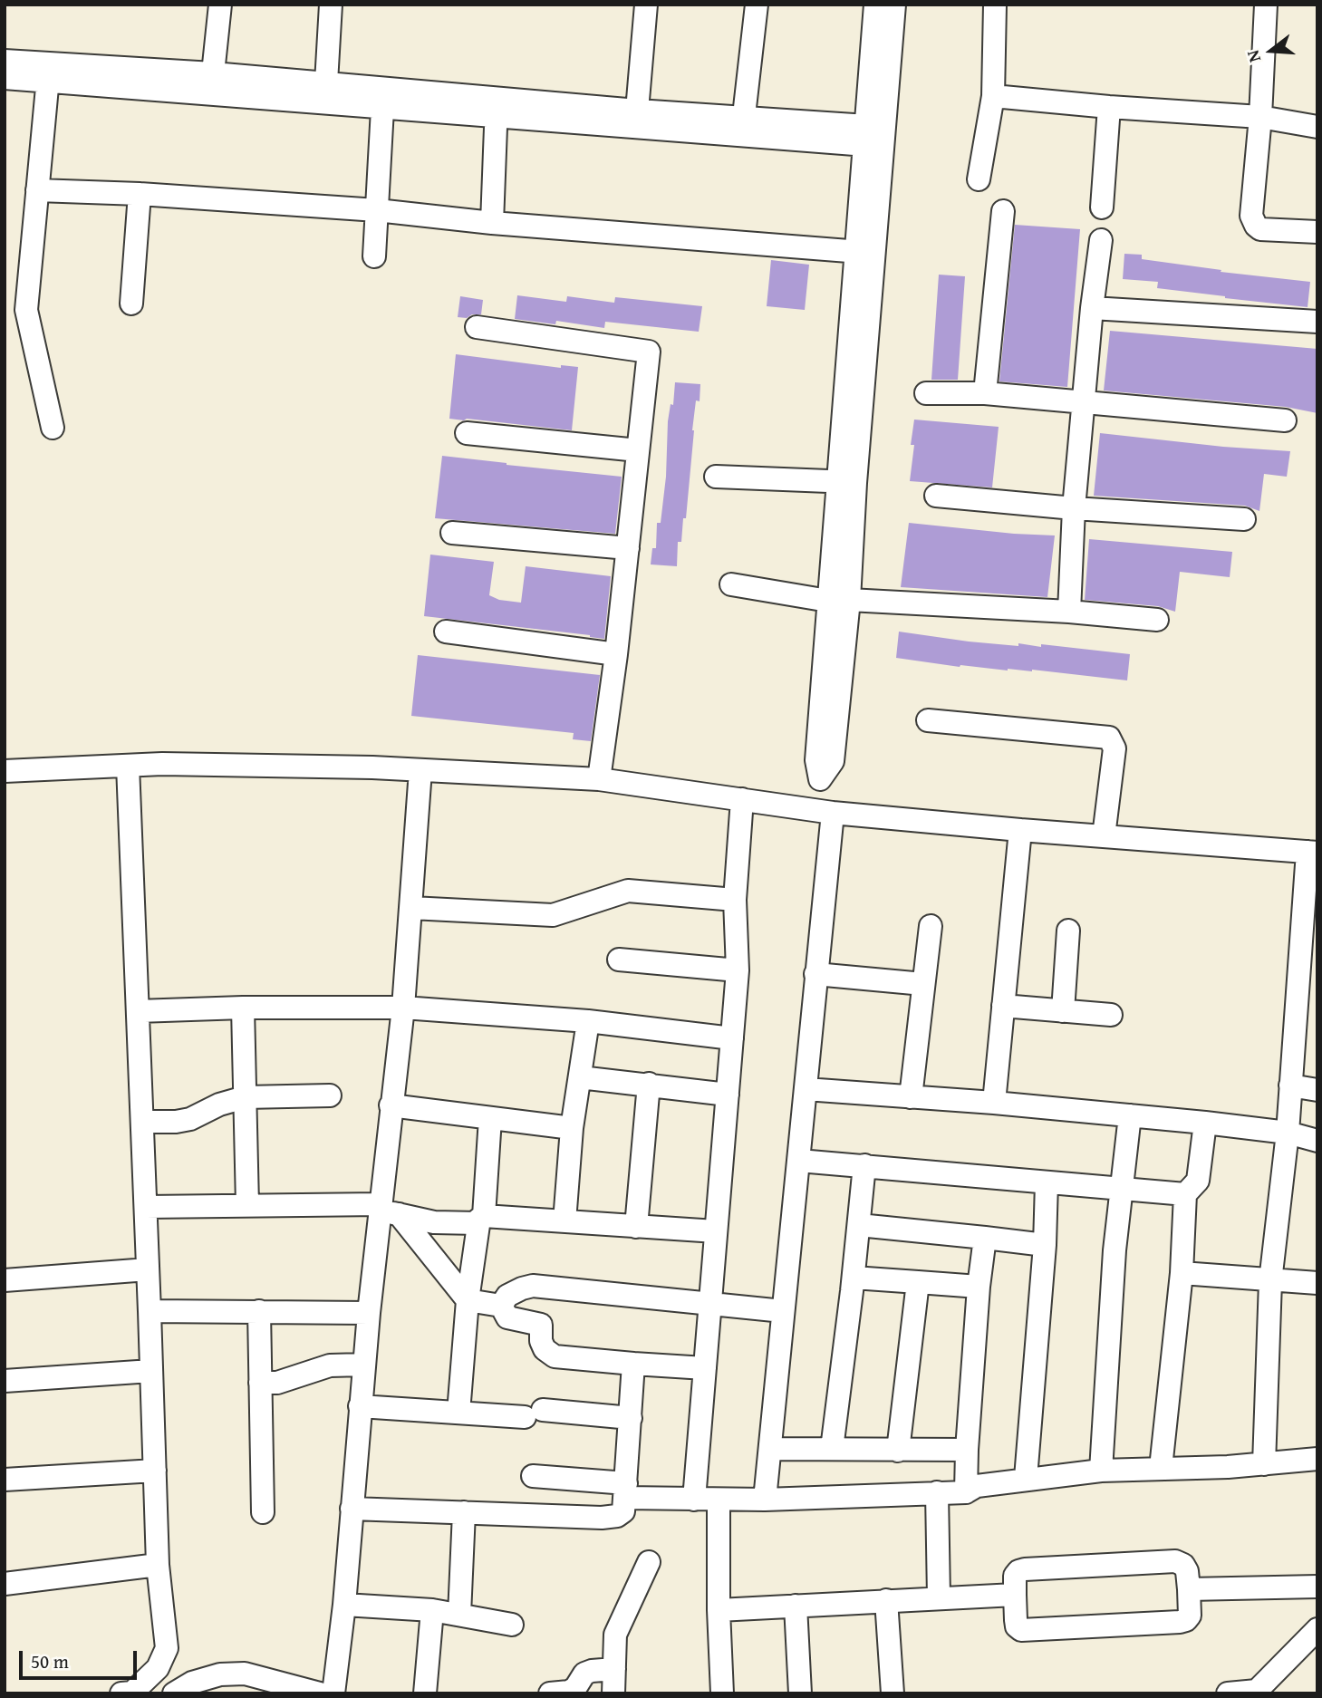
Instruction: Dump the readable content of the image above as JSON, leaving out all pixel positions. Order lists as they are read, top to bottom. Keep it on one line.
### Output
{"scale_bar":"50 m","north":"left"}
